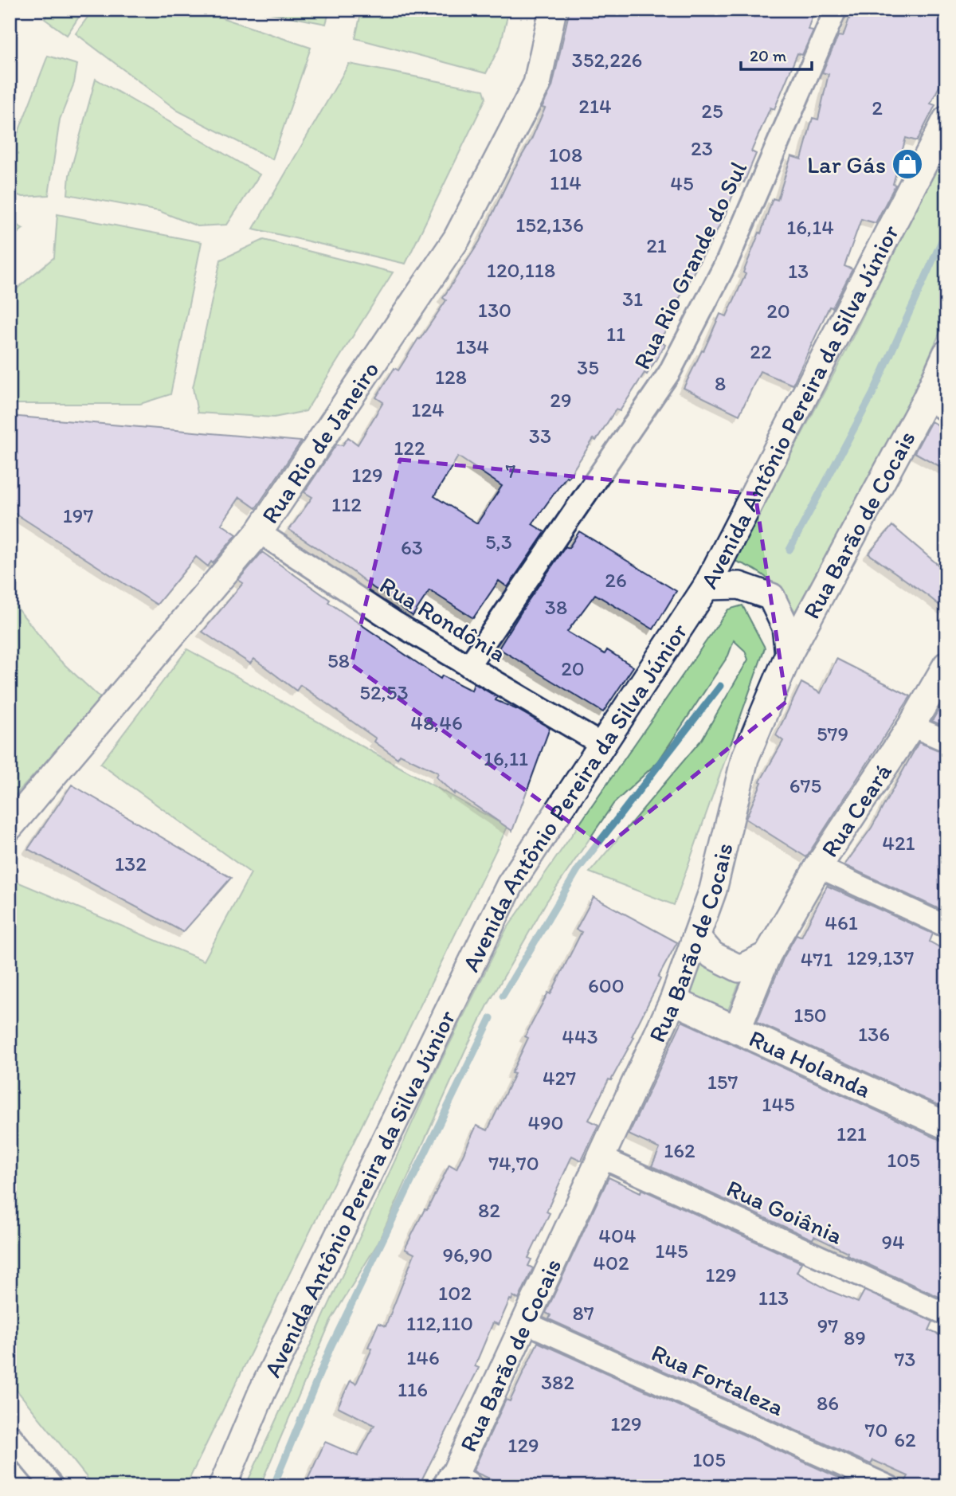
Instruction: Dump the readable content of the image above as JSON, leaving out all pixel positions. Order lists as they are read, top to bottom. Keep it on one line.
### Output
{"streets":{"street":["Rua Rio Grande do Sul","Avenida Antônio Pereira da Silva Júnior","Rua Rio de Janeiro","Rua Barão de Cocais","Rua Rondônia","Rua Ceará","Rua Holanda","Rua Goiânia","Rua Fortaleza"]},"crossings":[["Rua Rio Grande do Sul","Rua Rondônia"],["Avenida Antônio Pereira da Silva Júnior","Rua Rondônia"],["Rua Rio de Janeiro","Rua Rondônia"],["Rua Barão de Cocais","Rua Holanda"],["Rua Barão de Cocais","Rua Goiânia"],["Rua Barão de Cocais","Rua Fortaleza"],["Rua Ceará","Rua Holanda"]],"places":{"shop":["Lar Gás"]},"house_numbers":["352,226","214","2","25","23","108","114","45","152,136","16,14","21","120,118","13","31","130","20","11","134","22","35","128","8","29","124","33","122","7","129","112","197","5,3","63","26","38","58","20","52,53","48,46","579","16,11","675","421","132","461","129,137","471","600","150","136","443","427","157","145","490","121","162","105","74,70","82","404","94","145","96,90","402","129","102","113","87","112,110","97","89","146","73","382","116","86","129","70","62","129","105"],"scale_bar":"20 m"}
